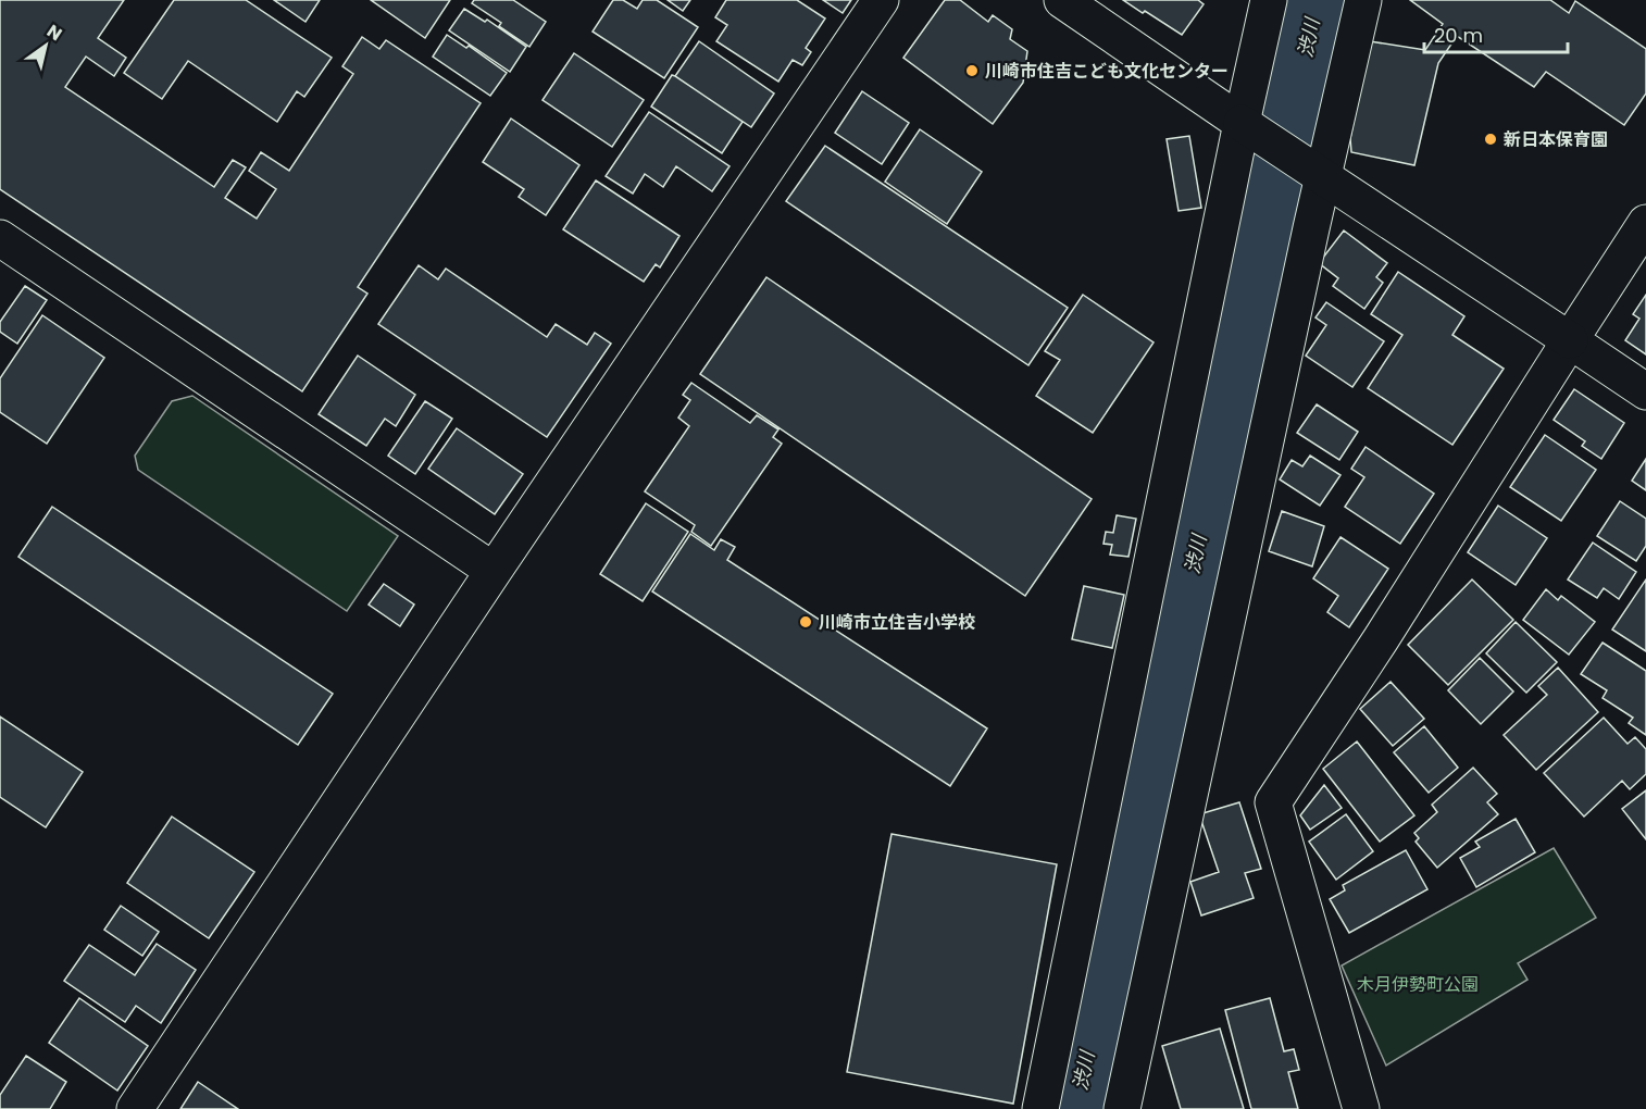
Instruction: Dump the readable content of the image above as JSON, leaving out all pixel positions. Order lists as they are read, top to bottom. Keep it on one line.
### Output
{"water":["渋川"],"parks":["木月伊勢町公園"],"places":["川崎市住吉こども文化センター","新日本保育園","川崎市立住吉小学校"],"scale_bar":"20 m","north":"top right"}
